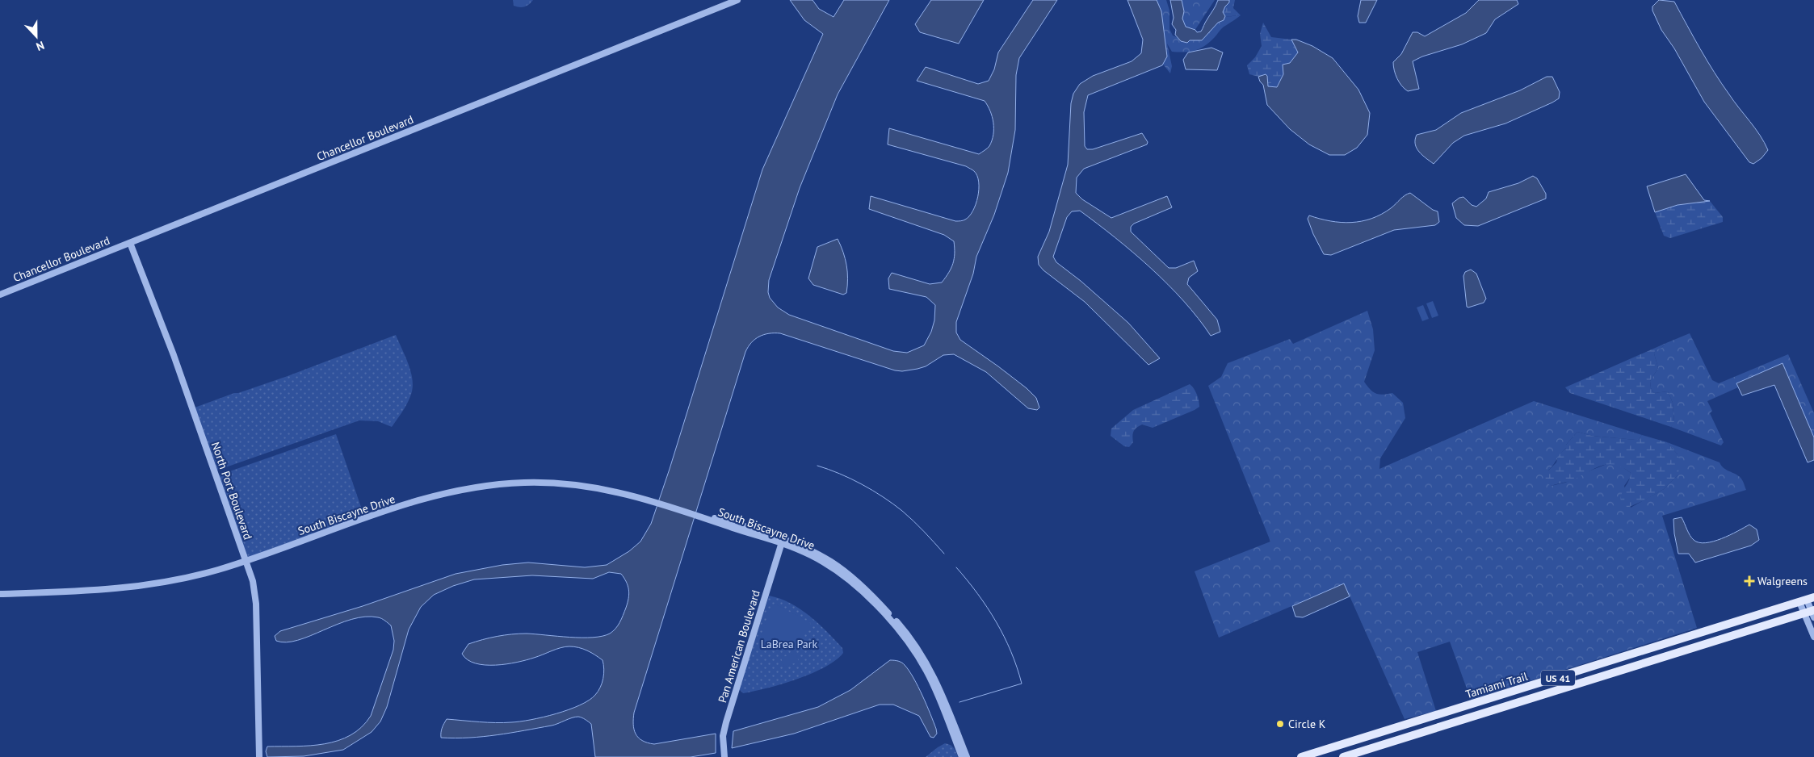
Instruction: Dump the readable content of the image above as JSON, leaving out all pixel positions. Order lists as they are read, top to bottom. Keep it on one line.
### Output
{"streets":{"main road":["US 41","Tamiami Trail"],"street":["Chancellor Boulevard","North Port Boulevard","South Biscayne Drive","Pan American Boulevard"]},"crossings":[["Chancellor Boulevard","North Port Boulevard"],["North Port Boulevard","South Biscayne Drive"],["South Biscayne Drive","Pan American Boulevard"]],"parks":["LaBrea Park"],"places":{"health":["Walgreens"],"other":["Circle K"]},"north":"bottom"}
